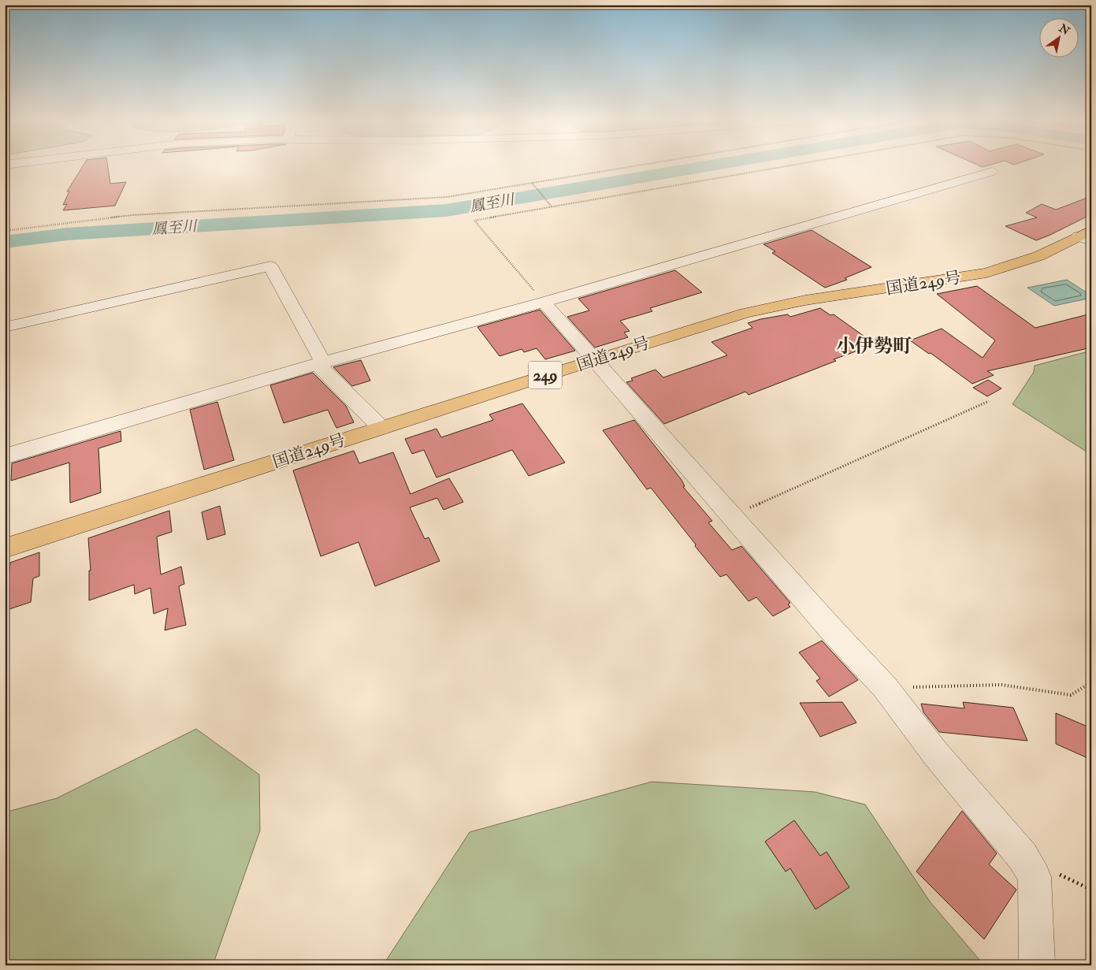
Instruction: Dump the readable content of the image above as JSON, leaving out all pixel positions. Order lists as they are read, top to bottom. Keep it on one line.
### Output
{"streets":{"highway":["国道249号","249"]},"districts":["小伊勢町"],"water":["鳳至川"],"north":"top right"}
